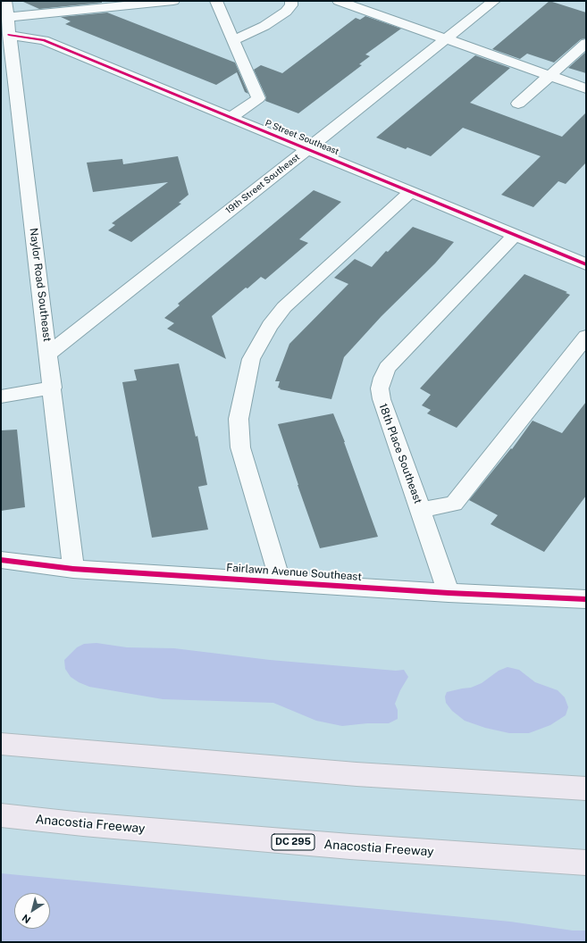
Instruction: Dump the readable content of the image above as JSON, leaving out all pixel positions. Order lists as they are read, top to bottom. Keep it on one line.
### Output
{"streets":{"highway":["Anacostia Freeway","DC 295"],"street":["P Street Southeast","19th Street Southeast","Naylor Road Southeast","18th Place Southeast","Fairlawn Avenue Southeast"]},"crossings":[["P Street Southeast","19th Street Southeast"],["P Street Southeast","Naylor Road Southeast"],["P Street Southeast","18th Place Southeast"],["19th Street Southeast","Naylor Road Southeast"],["Naylor Road Southeast","Fairlawn Avenue Southeast"],["18th Place Southeast","Fairlawn Avenue Southeast"]],"north":"bottom left"}
